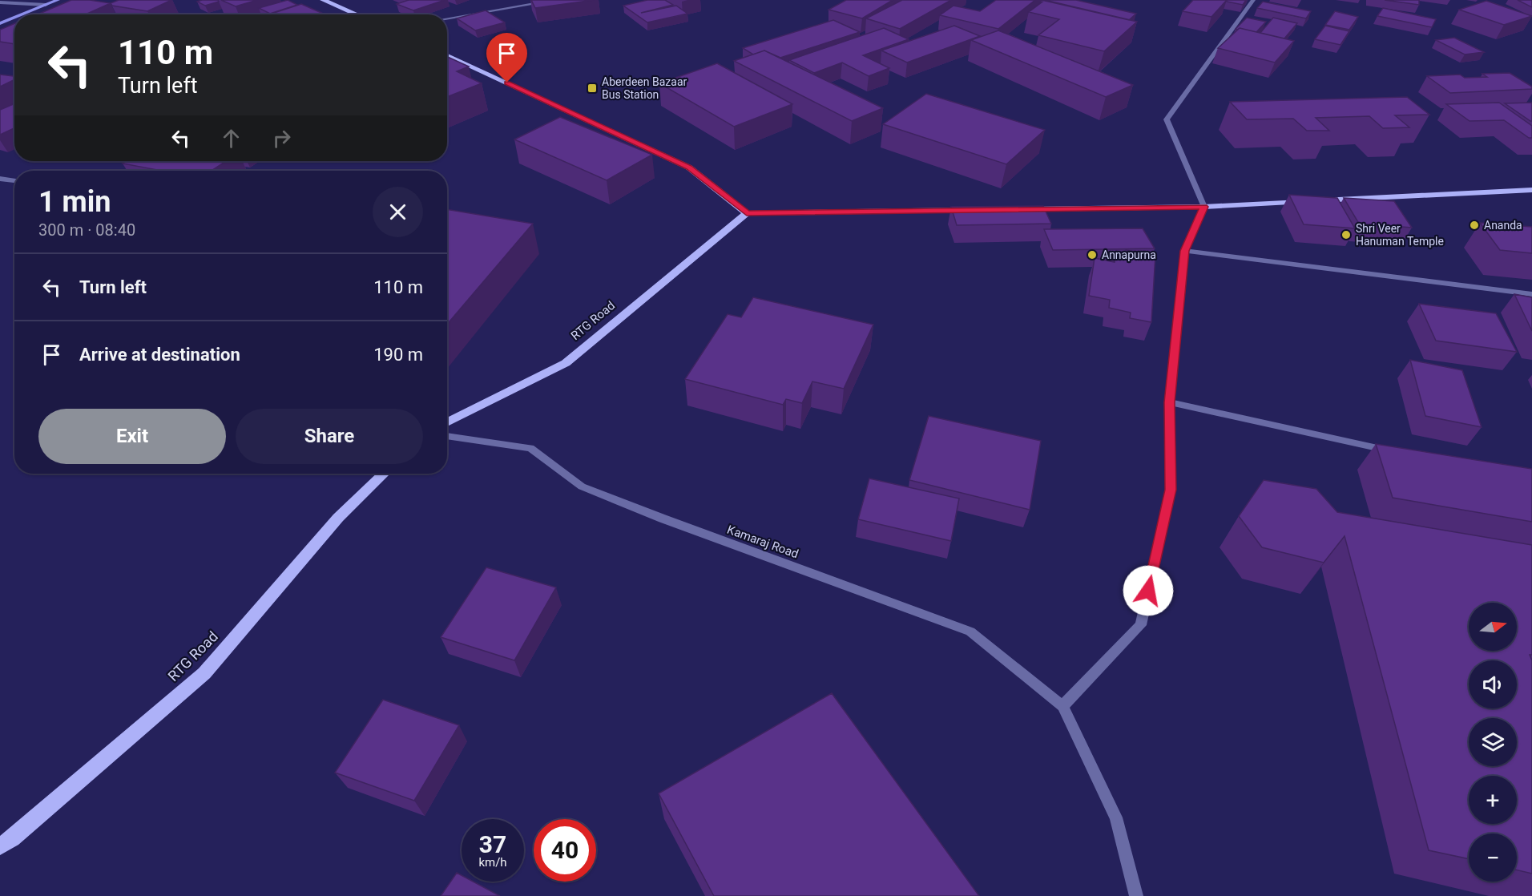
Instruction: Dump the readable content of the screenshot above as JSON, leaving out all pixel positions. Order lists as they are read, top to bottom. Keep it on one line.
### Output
{"streets":{"main road":["RTG Road"],"street":["Kamaraj Road"]},"places":{"transit":["Aberdeen Bazaar Bus Station"],"other":["Ananda","Shri Veer Hanuman Temple","Annapurna"]},"north":"right","page":{"turn":["110 m","Turn left"],"heading":["1 min","300 m · 08:40"],"list":[{"name":"Turn left","value":"110 m"},{"name":"Arrive at destination","value":"190 m"}],"buttons":["Exit","Share"],"map_buttons":["+","−"],"speed":"37 km/h","limit":"40"}}
